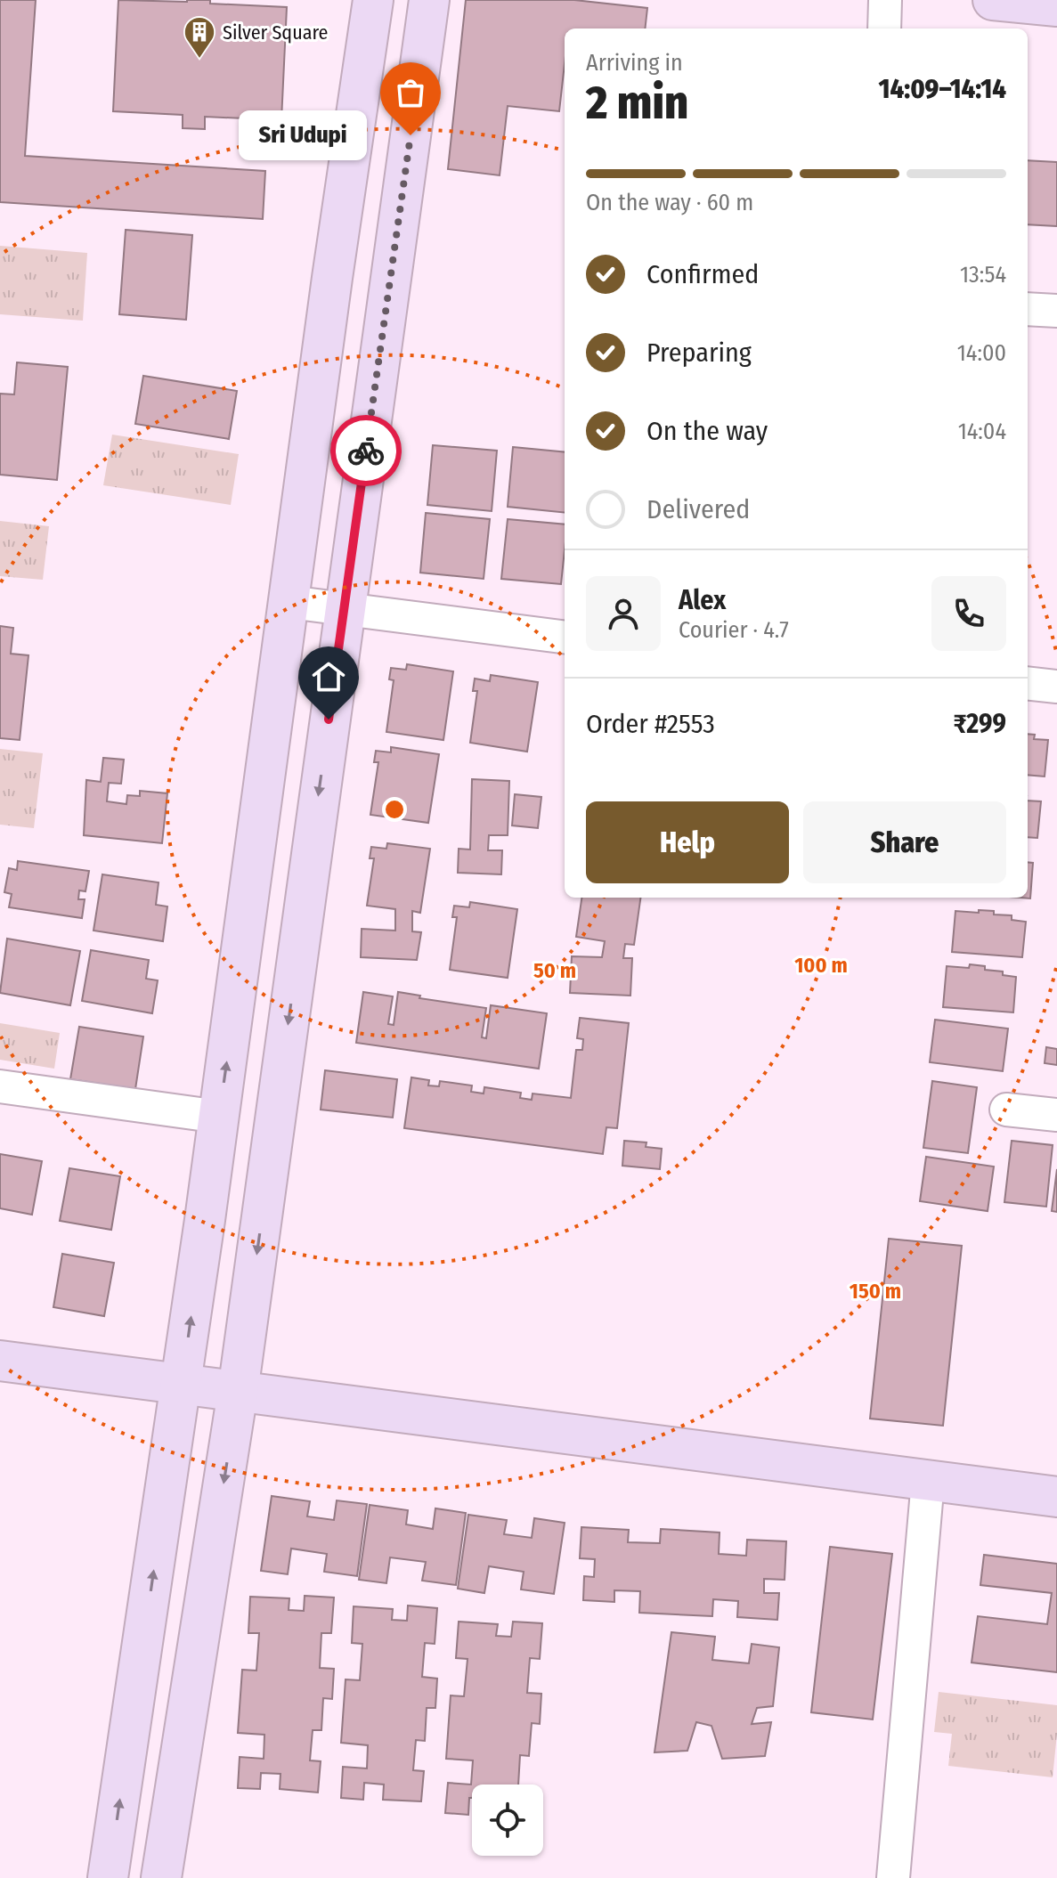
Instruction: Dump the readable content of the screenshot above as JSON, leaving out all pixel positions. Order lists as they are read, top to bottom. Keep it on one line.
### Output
{"places":{"building":["Silver Square"],"other":["Sri Udupi"]},"page":{"heading":["2 min","Arriving in","14:09–14:14"],"panel":["Alex","Courier · 4.7","Order #2553","₹299"],"bubble":"Sri Udupi","bar":"On the way · 60 m","list":[["Confirmed","13:54"],["Preparing","14:00"],["On the way","14:04"],"Delivered"],"buttons":["Help","Share"]},"rings":["100 m","50 m","150 m"]}
